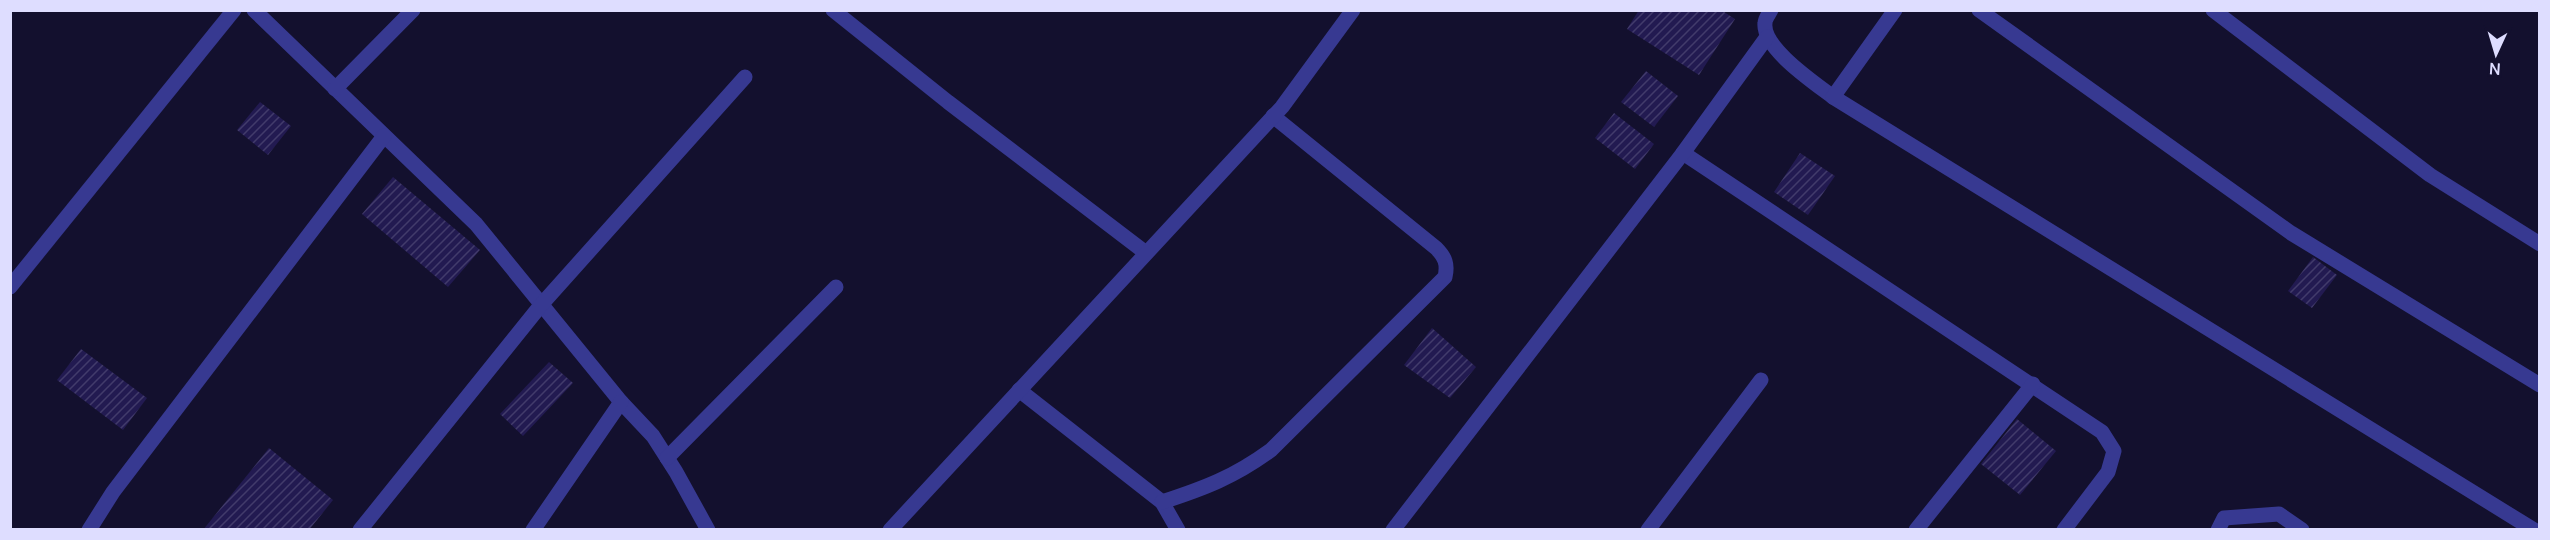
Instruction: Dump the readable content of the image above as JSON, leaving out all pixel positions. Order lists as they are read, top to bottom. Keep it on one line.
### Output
{"north":"bottom"}
